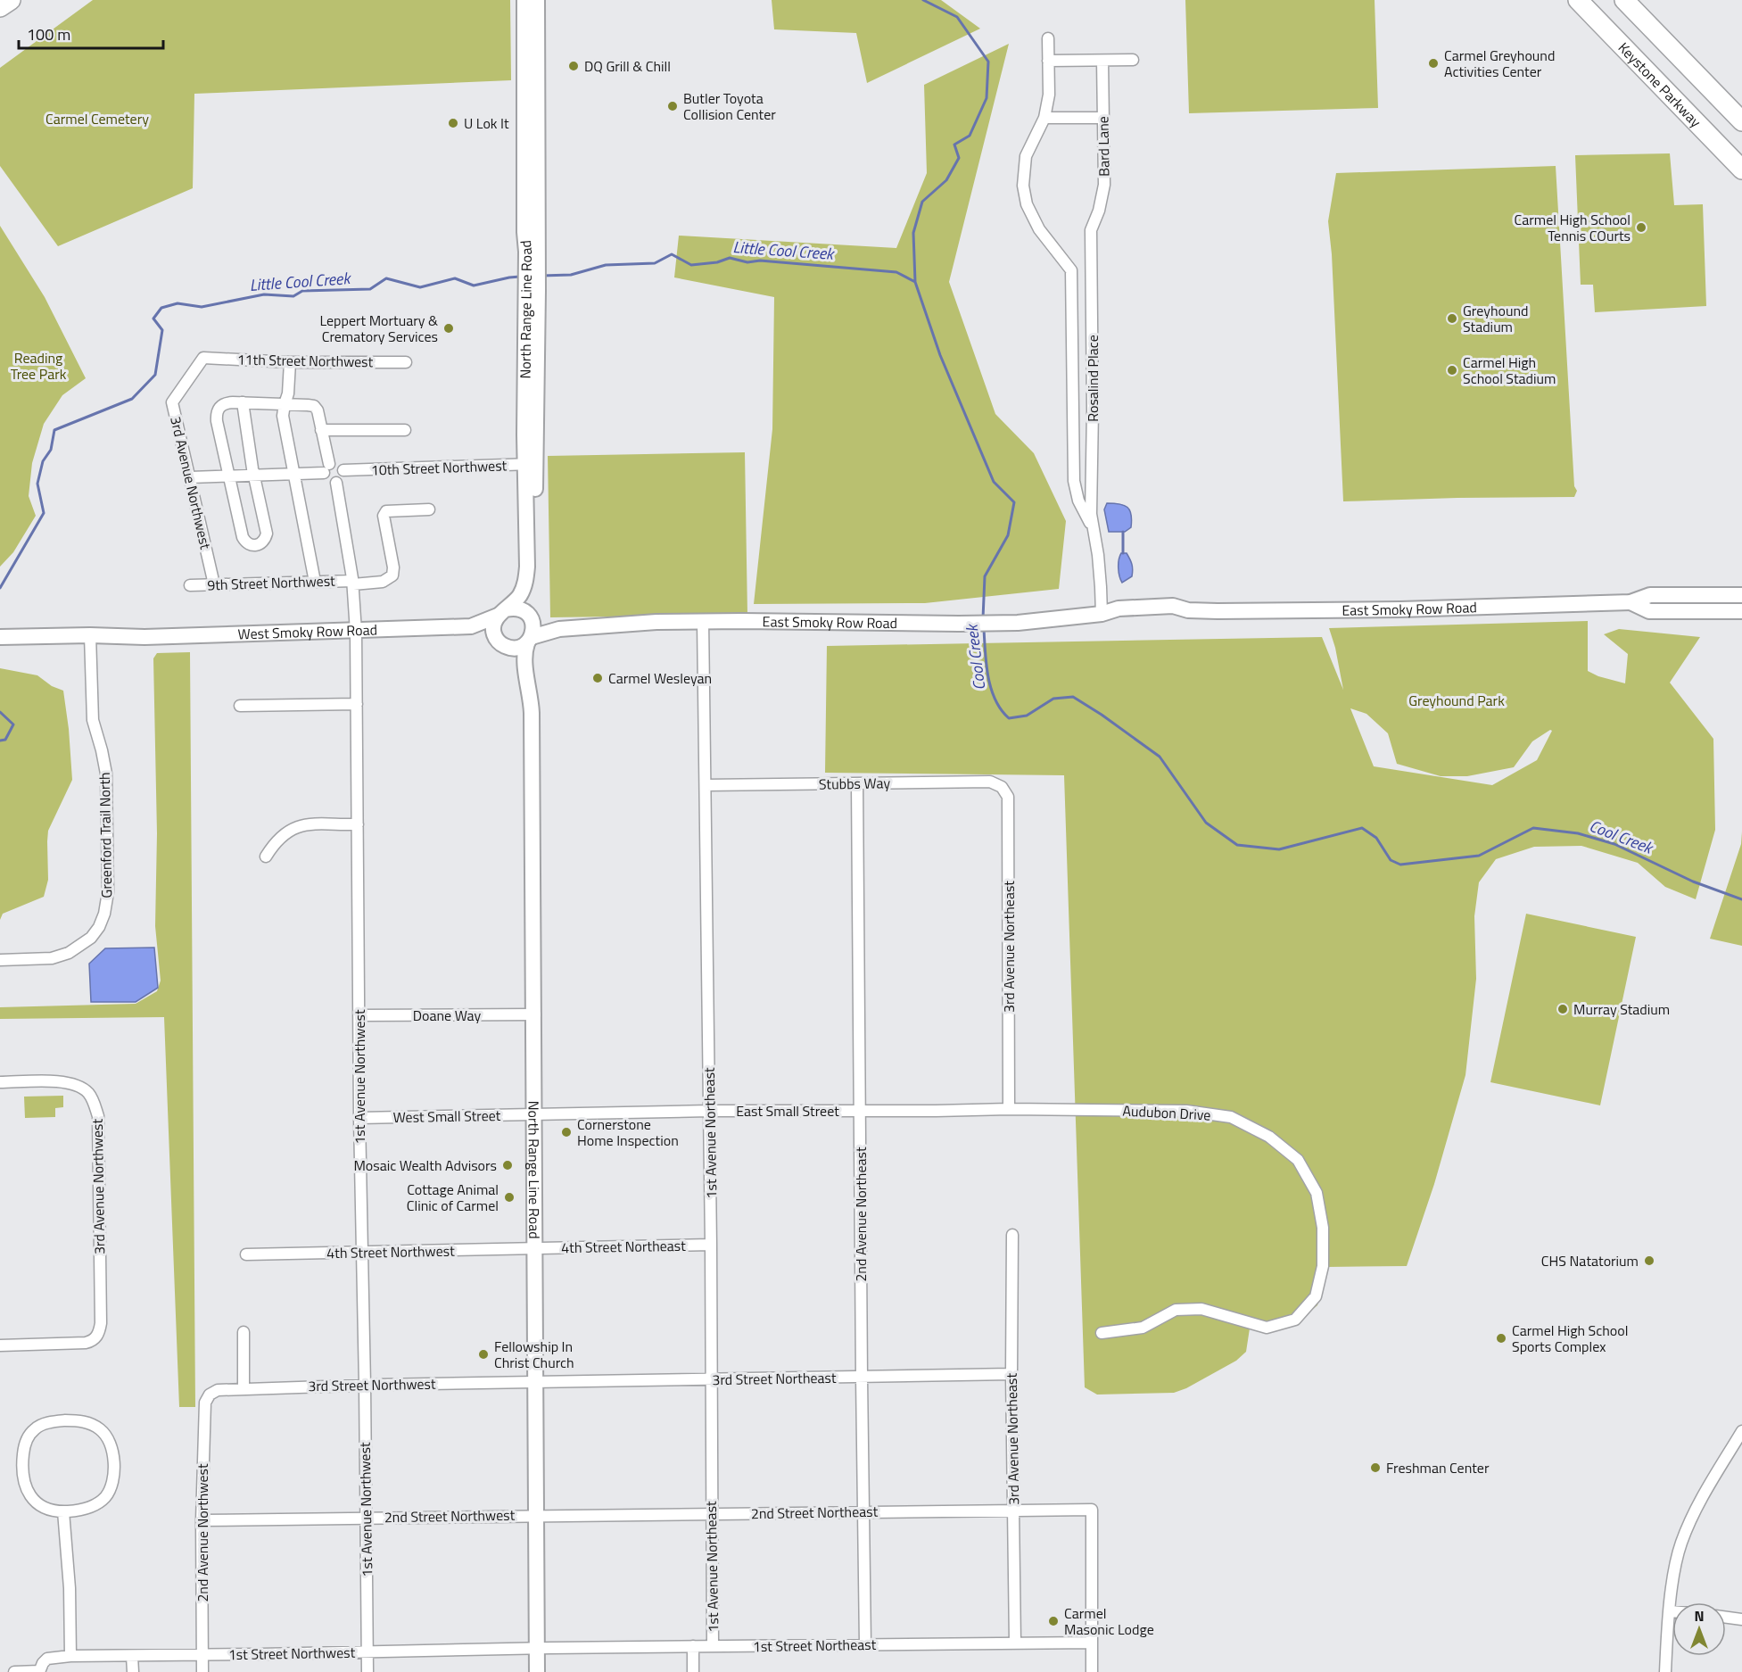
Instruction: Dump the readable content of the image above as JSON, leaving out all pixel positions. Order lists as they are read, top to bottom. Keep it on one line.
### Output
{"streets":{"highway":["Keystone Parkway"],"main road":["North Range Line Road","East Smoky Row Road","West Smoky Row Road"],"street":["Bard Lane","11th Street Northwest","Rosalind Place","10th Street Northwest","3rd Avenue Northwest","9th Street Northwest","Stubbs Way","Greenford Trail North","3rd Avenue Northeast","Doane Way","1st Avenue Northwest","East Small Street","Audubon Drive","West Small Street","1st Avenue Northeast","2nd Avenue Northeast","4th Street Northeast","4th Street Northwest","3rd Street Northeast","3rd Street Northwest","2nd Street Northeast","2nd Street Northwest","2nd Avenue Northwest","1st Street Northeast","1st Street Northwest"]},"crossings":[["Bard Lane","Rosalind Place"],["North Range Line Road","10th Street Northwest"],["North Range Line Road","East Smoky Row Road"],["North Range Line Road","West Smoky Row Road"],["North Range Line Road","Doane Way"],["North Range Line Road","East Small Street"],["North Range Line Road","West Small Street"],["North Range Line Road","4th Street Northeast"],["North Range Line Road","4th Street Northwest"],["North Range Line Road","3rd Street Northeast"],["North Range Line Road","3rd Street Northwest"],["North Range Line Road","2nd Street Northeast"],["North Range Line Road","2nd Street Northwest"],["North Range Line Road","1st Street Northeast"],["North Range Line Road","1st Street Northwest"],["11th Street Northwest","3rd Avenue Northwest"],["Rosalind Place","East Smoky Row Road"],["10th Street Northwest","1st Avenue Northwest"],["3rd Avenue Northwest","9th Street Northwest"],["9th Street Northwest","1st Avenue Northwest"],["East Smoky Row Road","West Smoky Row Road"],["East Smoky Row Road","1st Avenue Northeast"],["West Smoky Row Road","Greenford Trail North"],["West Smoky Row Road","1st Avenue Northwest"],["Stubbs Way","3rd Avenue Northeast"],["Stubbs Way","1st Avenue Northeast"],["Stubbs Way","2nd Avenue Northeast"],["3rd Avenue Northeast","East Small Street"],["3rd Avenue Northeast","Audubon Drive"],["3rd Avenue Northeast","3rd Street Northeast"],["3rd Avenue Northeast","2nd Street Northeast"],["3rd Avenue Northeast","1st Street Northeast"],["Doane Way","1st Avenue Northwest"],["1st Avenue Northwest","West Small Street"],["1st Avenue Northwest","4th Street Northwest"],["1st Avenue Northwest","3rd Street Northwest"],["1st Avenue Northwest","2nd Street Northwest"],["1st Avenue Northwest","1st Street Northwest"],["East Small Street","Audubon Drive"],["East Small Street","West Small Street"],["East Small Street","1st Avenue Northeast"],["East Small Street","2nd Avenue Northeast"],["1st Avenue Northeast","4th Street Northeast"],["1st Avenue Northeast","3rd Street Northeast"],["1st Avenue Northeast","2nd Street Northeast"],["1st Avenue Northeast","1st Street Northeast"],["2nd Avenue Northeast","3rd Street Northeast"],["2nd Avenue Northeast","2nd Street Northeast"],["2nd Avenue Northeast","1st Street Northeast"],["4th Street Northeast","4th Street Northwest"],["3rd Street Northeast","3rd Street Northwest"],["3rd Street Northwest","2nd Avenue Northwest"],["2nd Street Northeast","2nd Street Northwest"],["2nd Street Northeast","1st Street Northeast"],["2nd Street Northwest","2nd Avenue Northwest"],["2nd Avenue Northwest","1st Street Northwest"],["1st Street Northeast","1st Street Northwest"]],"water":["Little Cool Creek","Cool Creek"],"parks":["Carmel Cemetery","Reading Tree Park","Greyhound Park"],"places":["Carmel Greyhound Activities Center","DQ Grill & Chill","Butler Toyota Collision Center","U Lok It","Carmel High School Tennis COurts","Greyhound Stadium","Leppert Mortuary & Crematory Services","Carmel High School Stadium","Carmel Wesleyan","Murray Stadium","Cornerstone Home Inspection","Mosaic Wealth Advisors","Cottage Animal Clinic of Carmel","CHS Natatorium","Carmel High School Sports Complex","Fellowship In Christ Church","Freshman Center","Carmel Masonic Lodge"],"scale_bar":"100 m","north":"top"}
